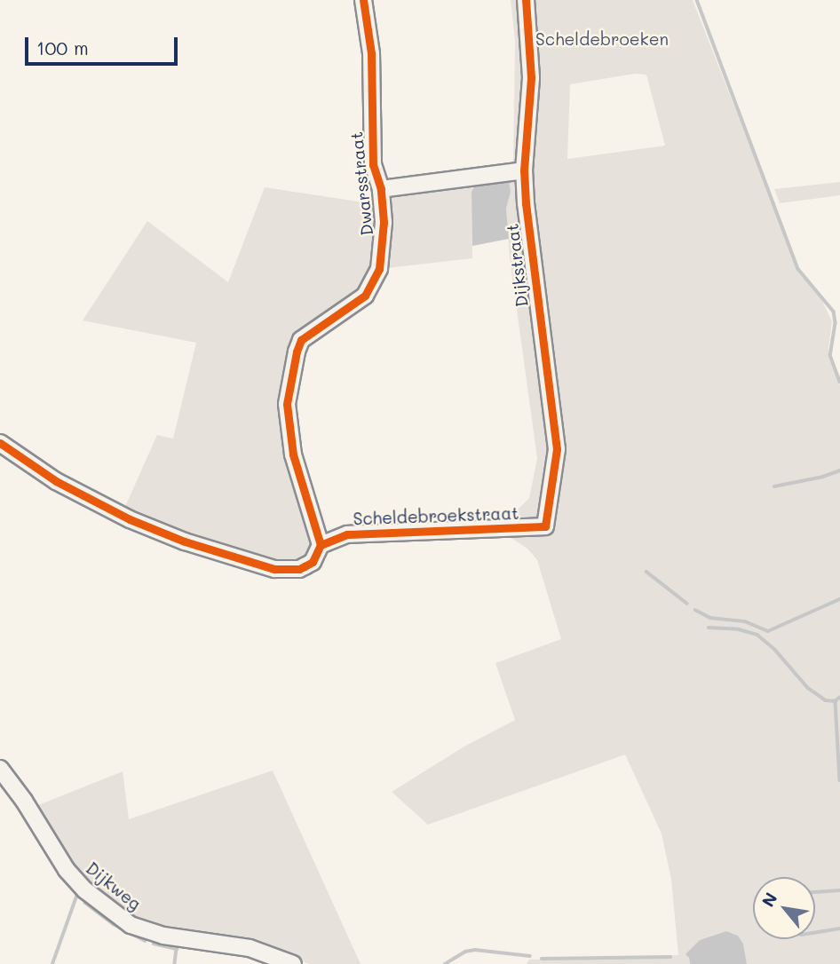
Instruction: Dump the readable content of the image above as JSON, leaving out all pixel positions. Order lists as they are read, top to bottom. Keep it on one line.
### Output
{"streets":{"street":["Dwarsstraat","Dijkstraat","Scheldebroekstraat","Dijkweg"]},"crossings":[["Dwarsstraat","Scheldebroekstraat"],["Dijkstraat","Scheldebroekstraat"]],"parks":["Scheldebroeken"],"scale_bar":"100 m","north":"top left"}
